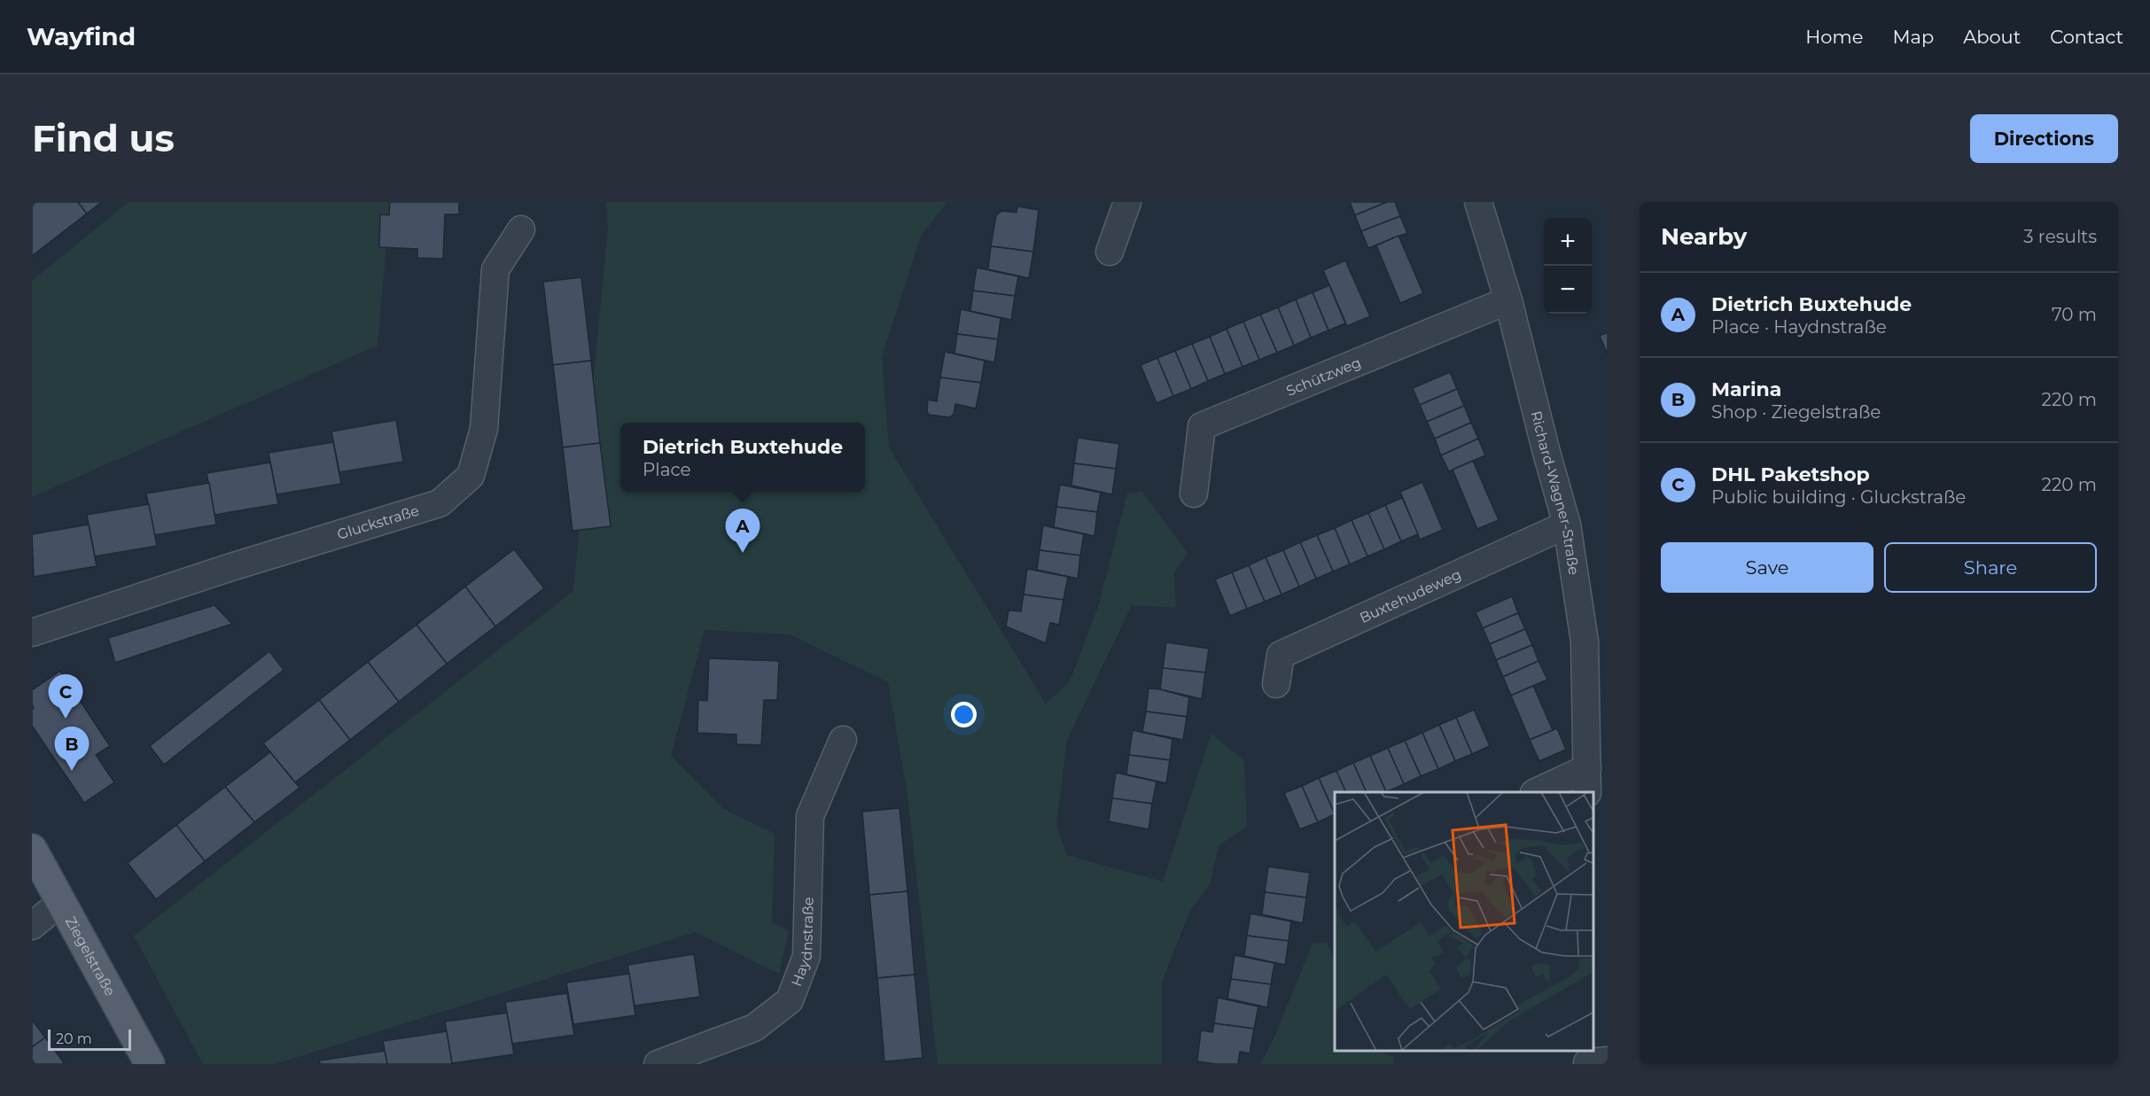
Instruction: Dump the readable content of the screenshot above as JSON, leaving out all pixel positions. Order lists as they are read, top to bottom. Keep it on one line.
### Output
{"streets":{"main road":["Ziegelstraße"],"street":["Schützweg","Richard-Wagner-Straße","Gluckstraße","Buxtehudeweg","Haydnstraße"]},"crossings":[["Schützweg","Richard-Wagner-Straße"],["Richard-Wagner-Straße","Buxtehudeweg"]],"scale_bar":"20 m","page":{"header":"Wayfind","nav":["Home","Map","About","Contact"],"buttons":["Directions",["Save","Share"]],"title":"Find us","heading":["Nearby","3 results"],"map_buttons":["+","−"],"list":[{"mark":"A","name":"Dietrich Buxtehude","note":"Place · Haydnstraße","value":"70 m"},{"mark":"B","name":"Marina","note":"Shop · Ziegelstraße","value":"220 m"},{"mark":"C","name":"DHL Paketshop","note":"Public building · Gluckstraße","value":"220 m"}],"popup":["Dietrich Buxtehude","Place"],"pins":["A","C","B"],"scale":"20 m"}}
